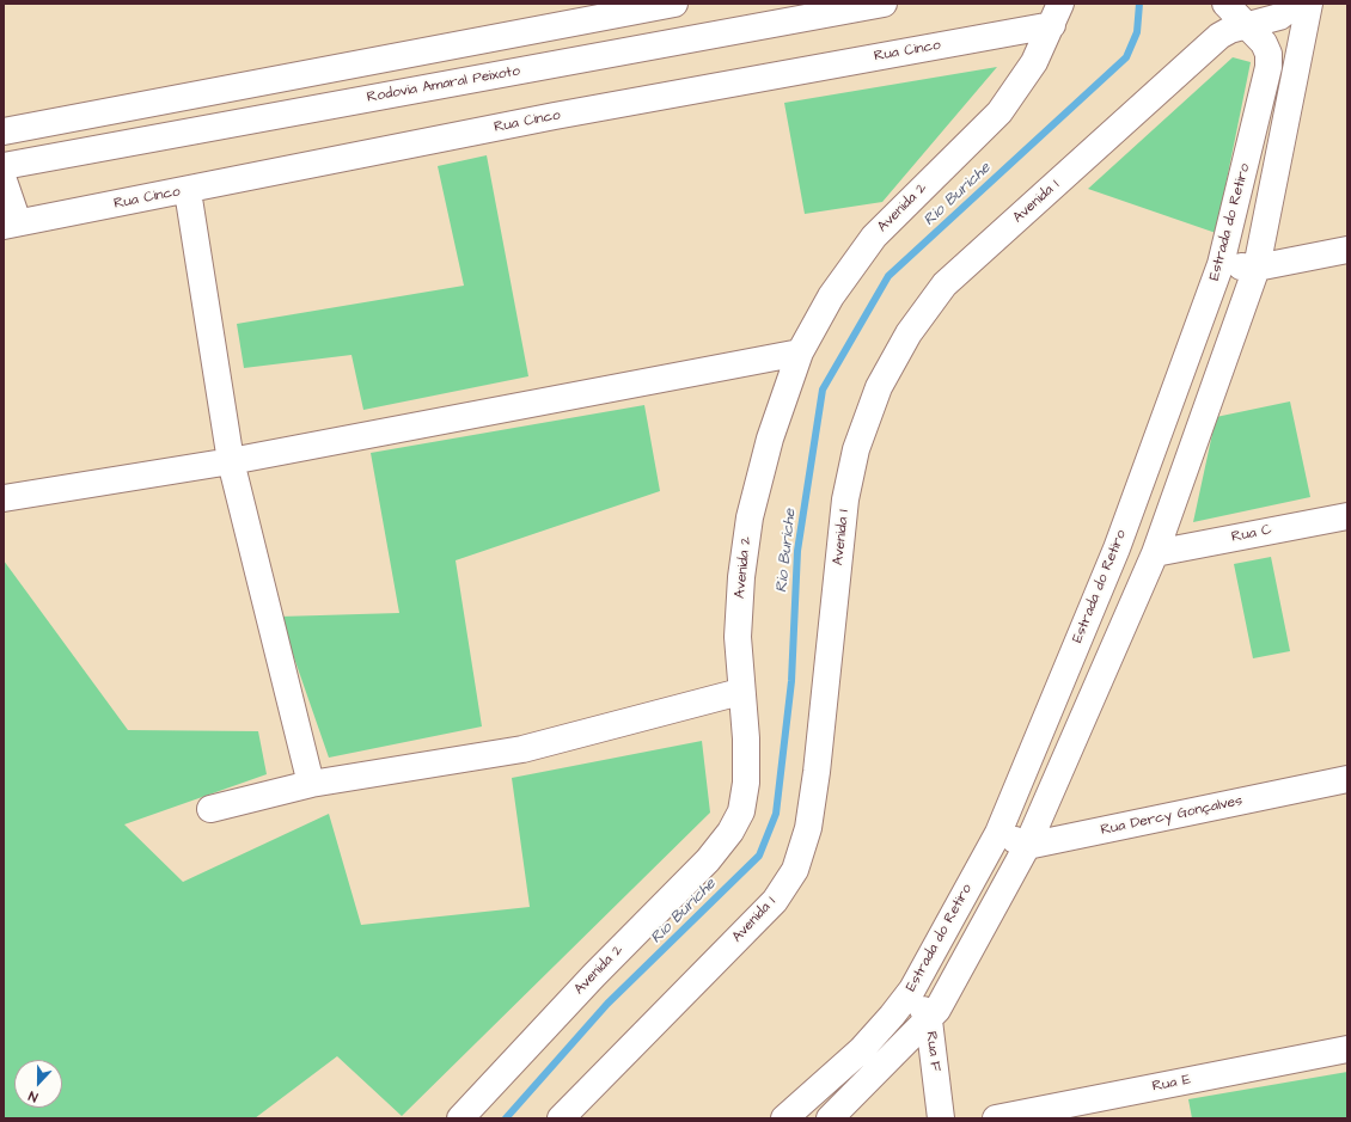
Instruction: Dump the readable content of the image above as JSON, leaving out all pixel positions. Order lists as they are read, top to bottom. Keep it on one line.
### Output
{"streets":{"main road":["Rua Cinco","Rodovia Amaral Peixoto","Avenida 1","Avenida 2","Estrada do Retiro","Rua C","Rua Dercy Gonçalves","Rua F","Rua E"]},"crossings":[["Rua Cinco","Avenida 2"],["Avenida 1","Estrada do Retiro"],["Estrada do Retiro","Rua F"]],"water":["Rio Buriche"],"north":"bottom"}
